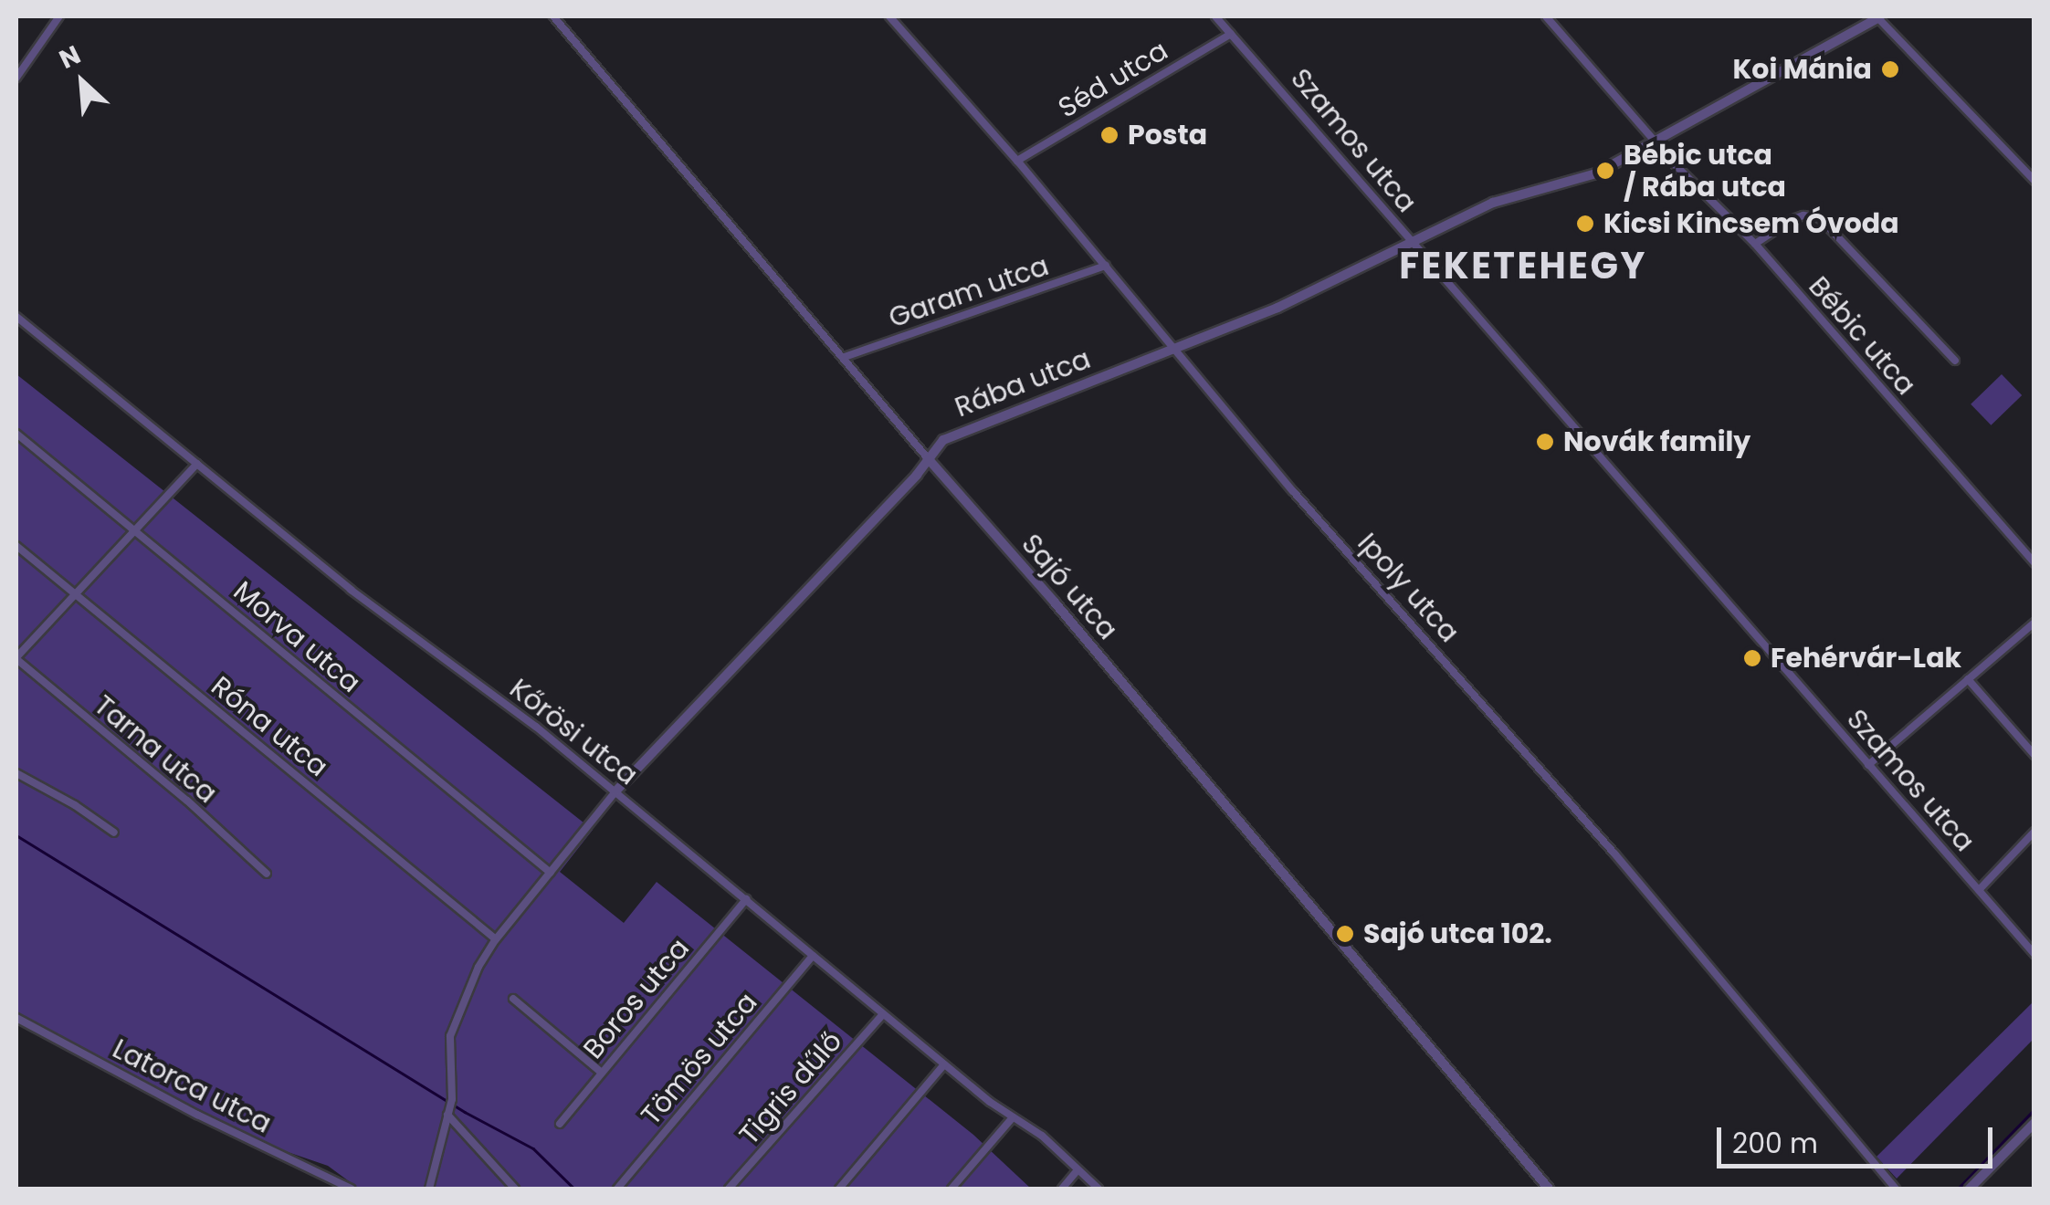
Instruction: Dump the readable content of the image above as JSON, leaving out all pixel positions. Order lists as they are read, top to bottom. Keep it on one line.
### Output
{"streets":{"street":["Séd utca","Szamos utca","Garam utca","Bébic utca","Rába utca","Sajó utca","Ipoly utca","Morva utca","Róna utca","Kőrösi utca","Tarna utca","Boros utca","Tömös utca","Latorca utca","Tigris dűlő"]},"crossings":[["Séd utca","Szamos utca"],["Séd utca","Ipoly utca"],["Szamos utca","Rába utca"],["Garam utca","Sajó utca"],["Garam utca","Ipoly utca"],["Bébic utca","Rába utca"],["Rába utca","Sajó utca"],["Rába utca","Ipoly utca"],["Rába utca","Morva utca"],["Rába utca","Róna utca"],["Rába utca","Kőrösi utca"],["Kőrösi utca","Boros utca"],["Kőrösi utca","Tömös utca"],["Kőrösi utca","Tigris dűlő"]],"districts":["FEKETEHEGY"],"places":["Koi Mánia","Posta","Bébic utca / Rába utca","Kicsi Kincsem Óvoda","Novák family","Fehérvár-Lak","Sajó utca 102."],"scale_bar":"200 m","north":"top left"}
